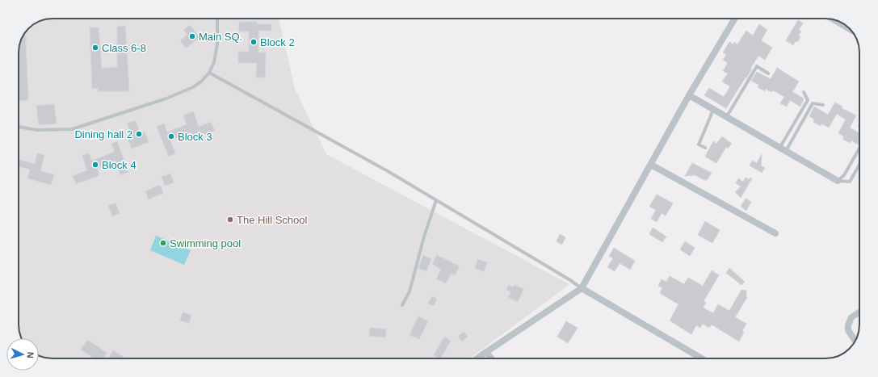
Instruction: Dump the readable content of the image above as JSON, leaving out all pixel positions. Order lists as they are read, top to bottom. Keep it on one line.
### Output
{"places":["Main SQ.","Block 2","Class 6-8","Dining hall 2","Block 3","Block 4","The Hill School","Swimming pool"],"north":"right"}
